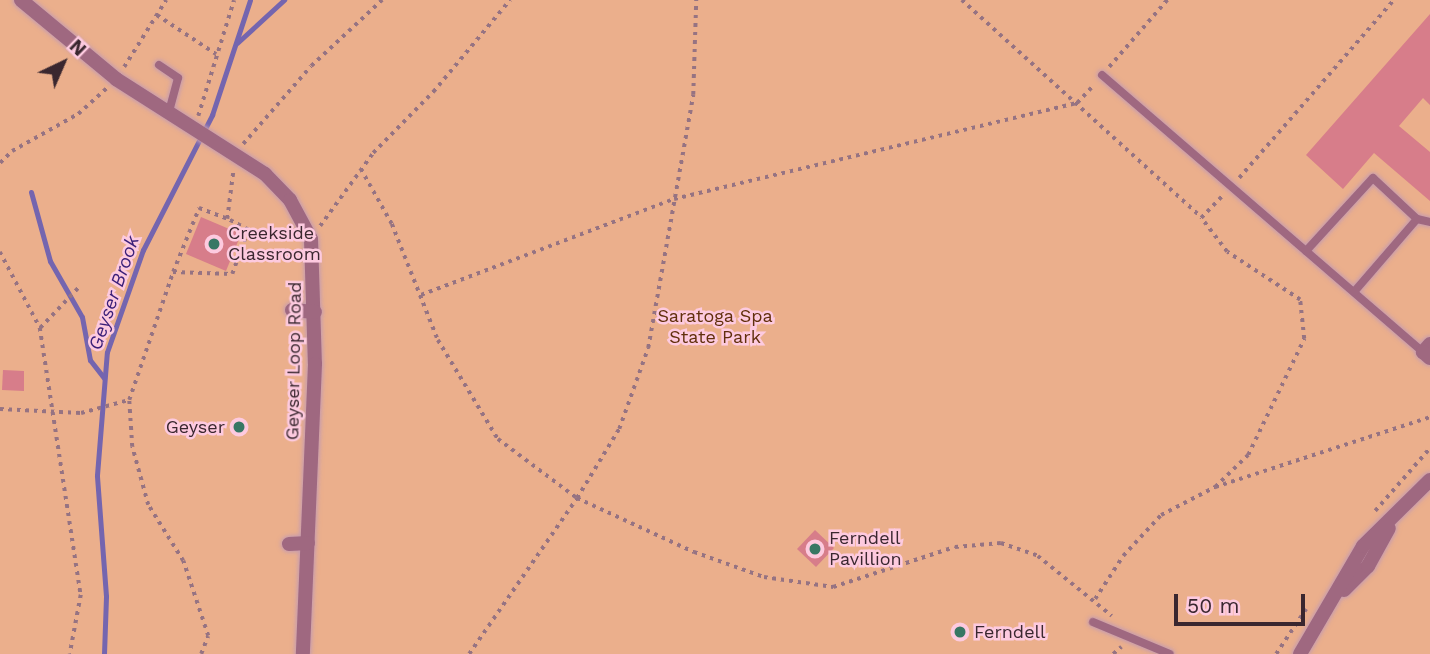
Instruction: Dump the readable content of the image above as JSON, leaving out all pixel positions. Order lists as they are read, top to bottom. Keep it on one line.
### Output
{"streets":{"street":["Geyser Loop Road"]},"water":["Geyser Brook"],"parks":["Saratoga Spa State Park"],"places":["Creekside Classroom","Geyser","Ferndell Pavillion","Ferndell"],"scale_bar":"50 m","north":"top right"}
